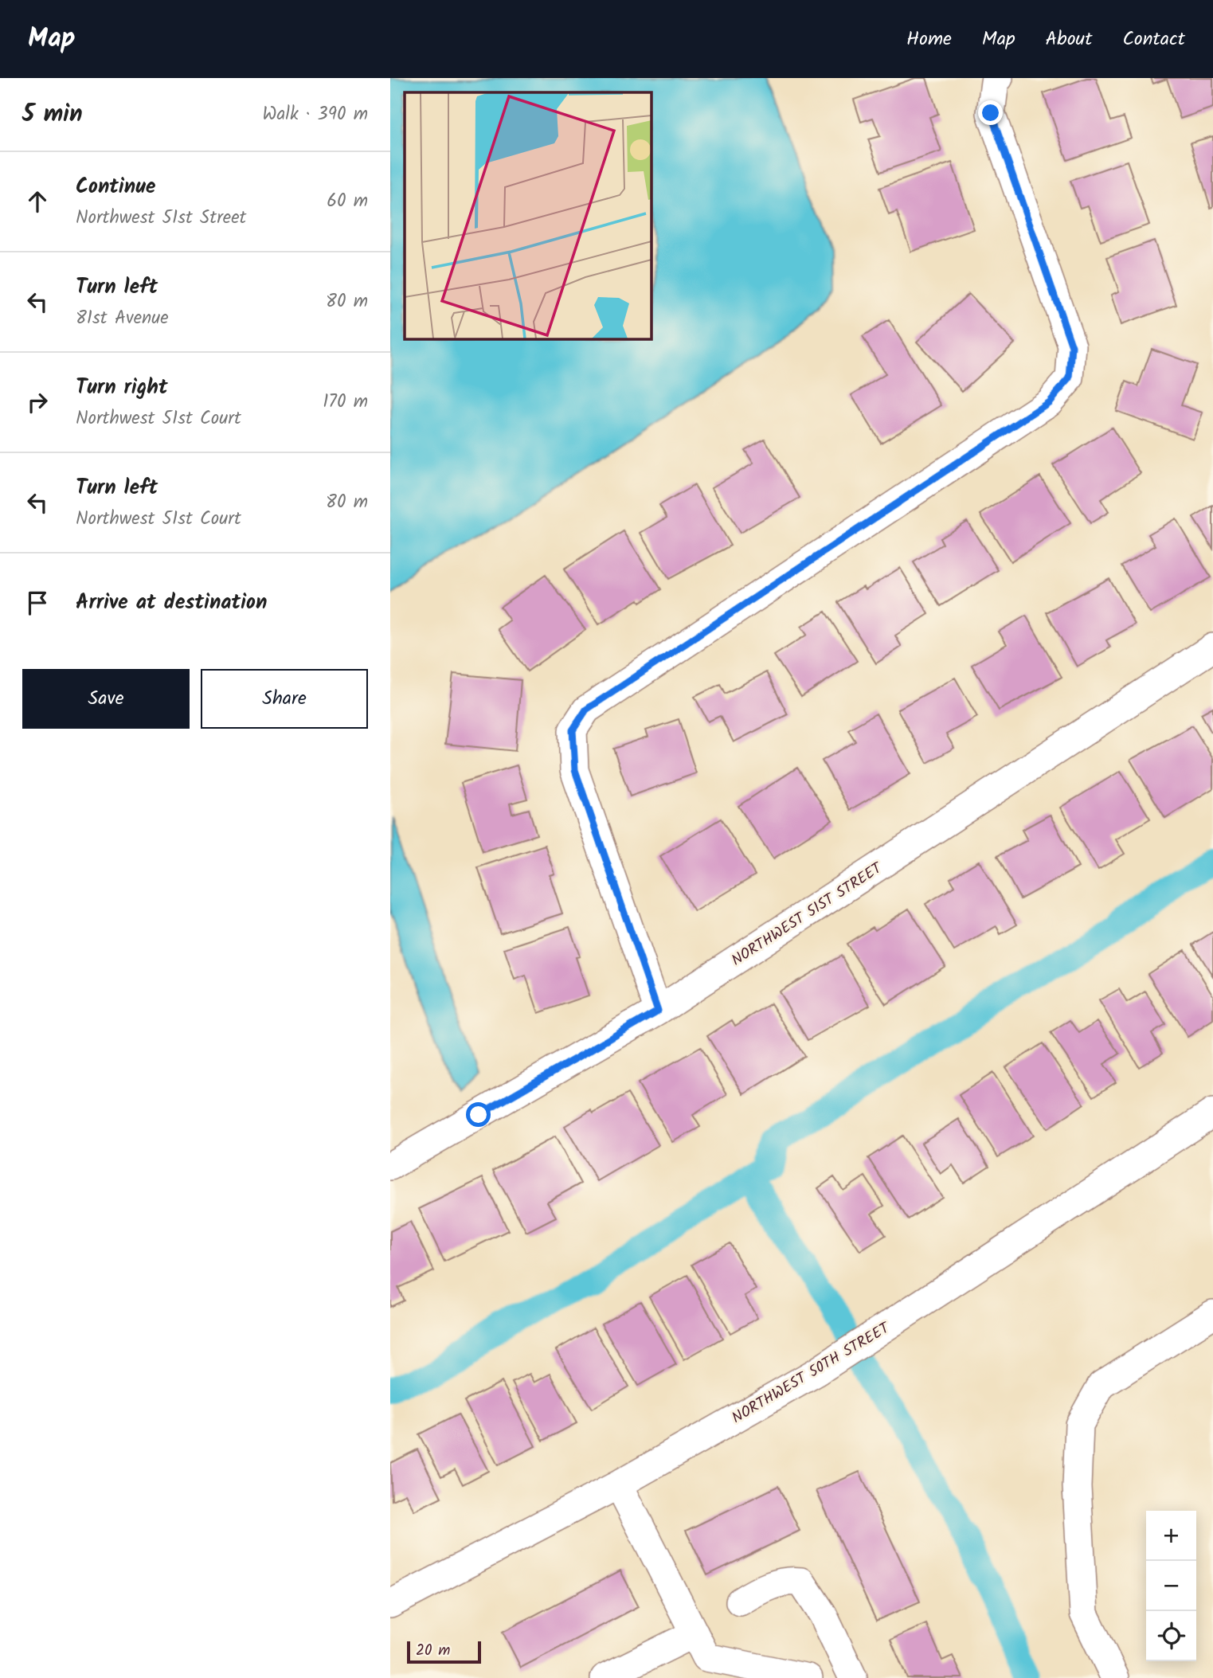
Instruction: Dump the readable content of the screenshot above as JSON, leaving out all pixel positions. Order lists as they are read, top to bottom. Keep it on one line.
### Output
{"streets":{"street":["NORTHWEST 51ST STREET","NORTHWEST 50TH STREET"]},"scale_bar":"20 m","page":{"header":"Map","nav":["Home","Map","About","Contact"],"heading":["5 min","Walk · 390 m"],"list":[["Continue","Northwest 51st Street","60 m"],["Turn left","81st Avenue","80 m"],["Turn right","Northwest 51st Court","170 m"],["Turn left","Northwest 51st Court","80 m"],"Arrive at destination"],"buttons":["Save","Share"],"map_buttons":["+","−"],"scale":"20 m"}}
